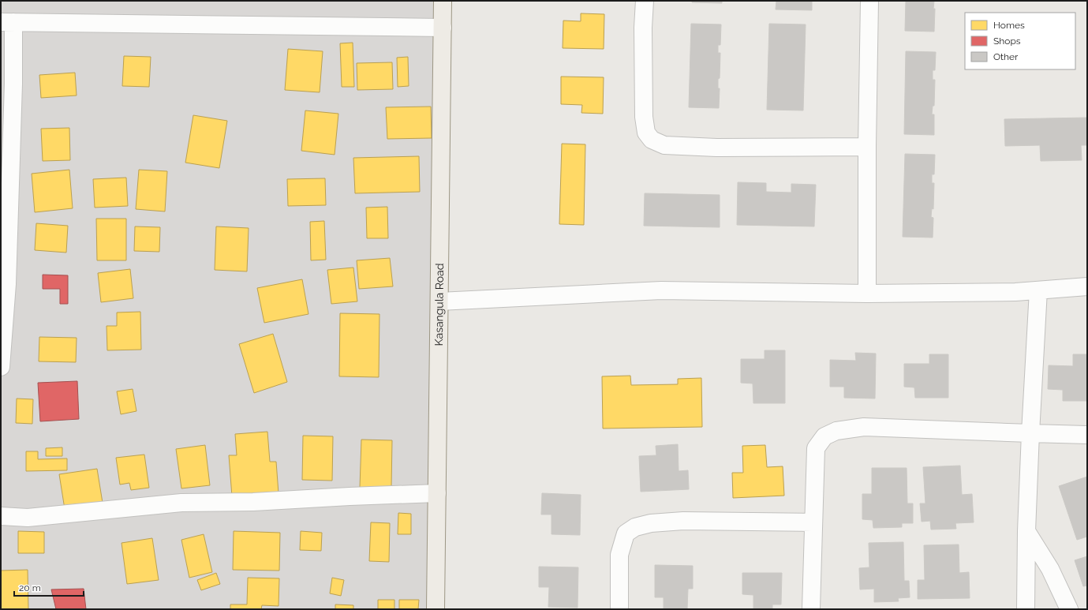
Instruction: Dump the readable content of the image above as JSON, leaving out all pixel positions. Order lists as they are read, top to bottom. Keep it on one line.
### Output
{"streets":{"main road":["Kasangula Road"]},"legend":["Homes","Shops","Other"],"scale_bar":"20 m"}
